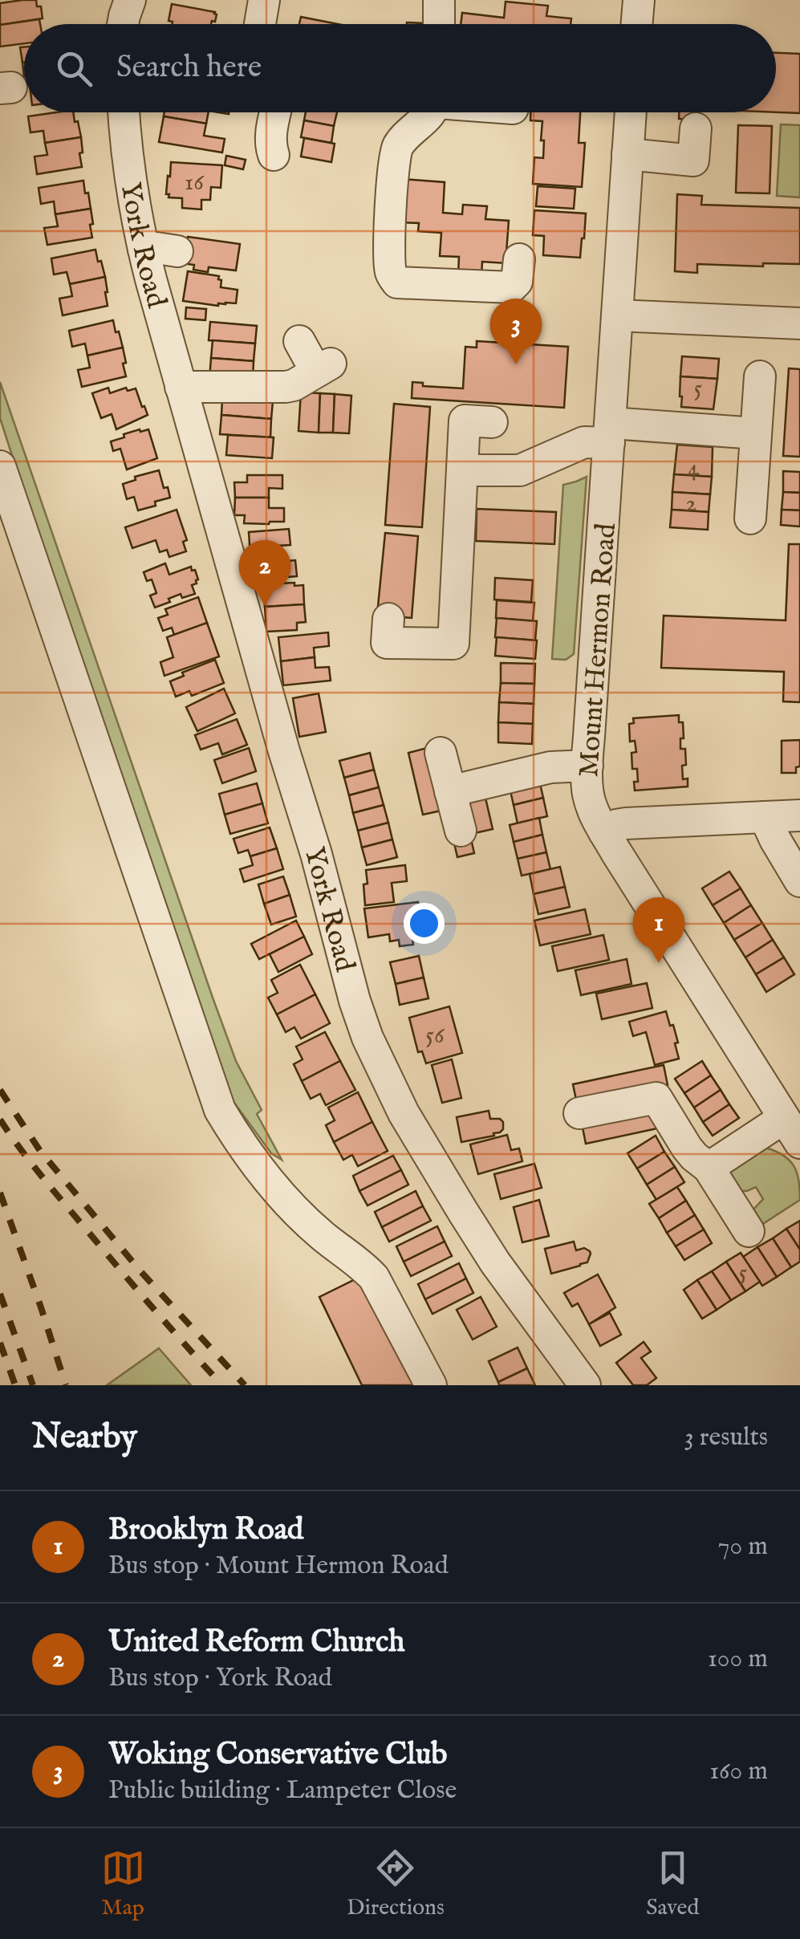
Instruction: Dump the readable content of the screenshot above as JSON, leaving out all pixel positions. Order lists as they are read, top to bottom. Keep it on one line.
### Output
{"streets":{"street":["York Road","Mount Hermon Road"]},"house_numbers":["16","5","4","2","56","5"],"page":{"search":"Search here","pins":["3","2","1"],"heading":["Nearby","3 results"],"list":[{"mark":"1","name":"Brooklyn Road","note":"Bus stop · Mount Hermon Road","value":"70 m"},{"mark":"2","name":"United Reform Church","note":"Bus stop · York Road","value":"100 m"},{"mark":"3","name":"Woking Conservative Club","note":"Public building · Lampeter Close","value":"160 m"}],"nav":["Map","Directions","Saved"]}}
